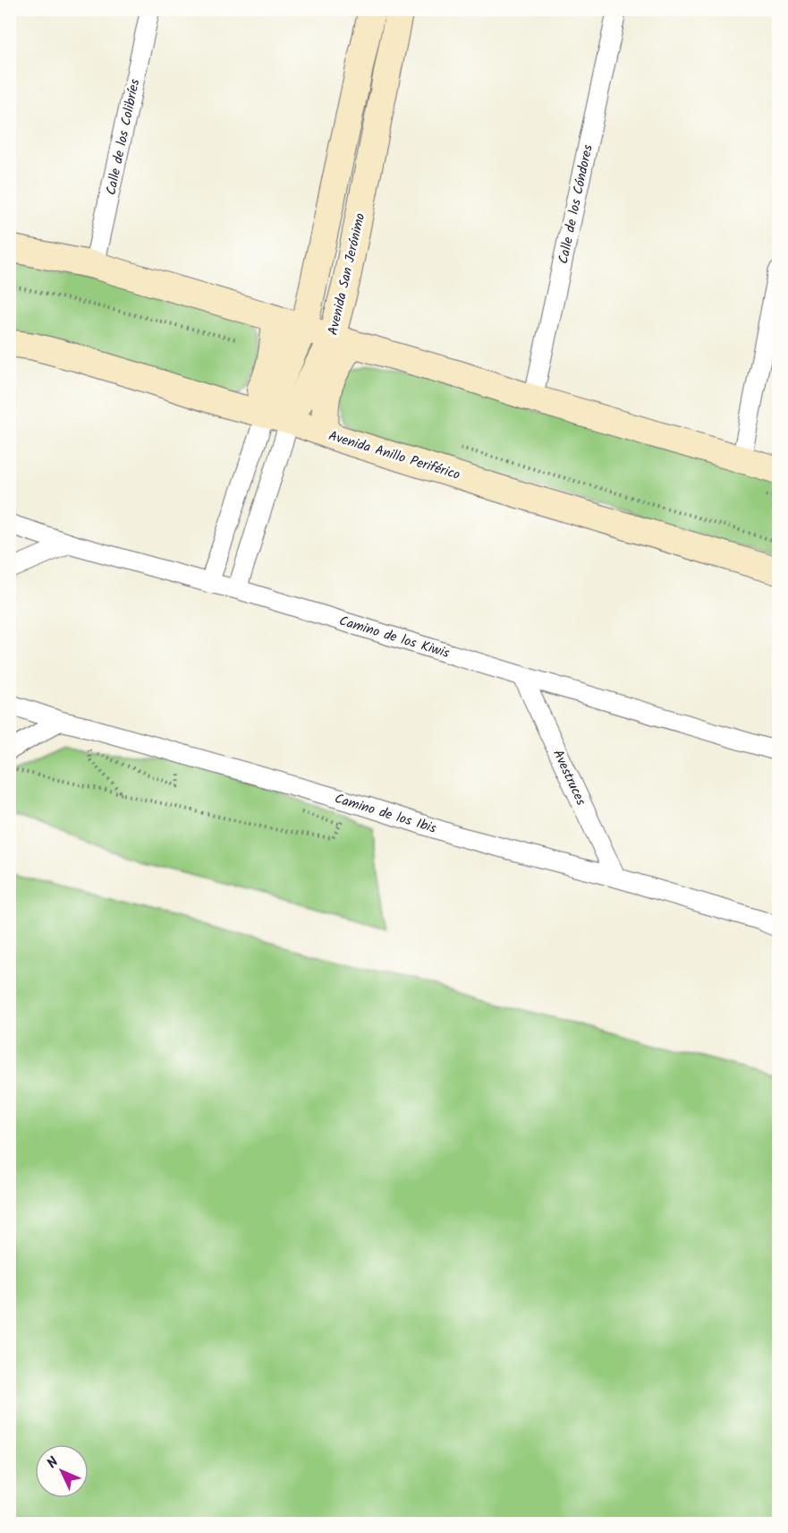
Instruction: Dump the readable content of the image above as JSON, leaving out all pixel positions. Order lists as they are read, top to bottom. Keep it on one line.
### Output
{"streets":{"street":["Calle de los Colibríes","Calle de los Cóndores","Avenida San Jerónimo","Avenida Anillo Periférico","Camino de los Kiwis","Avestruces","Camino de los Ibis"]},"crossings":[["Avenida San Jerónimo","Avenida Anillo Periférico"],["Avenida San Jerónimo","Camino de los Kiwis"],["Camino de los Kiwis","Avestruces"],["Avestruces","Camino de los Ibis"]],"north":"top left"}
